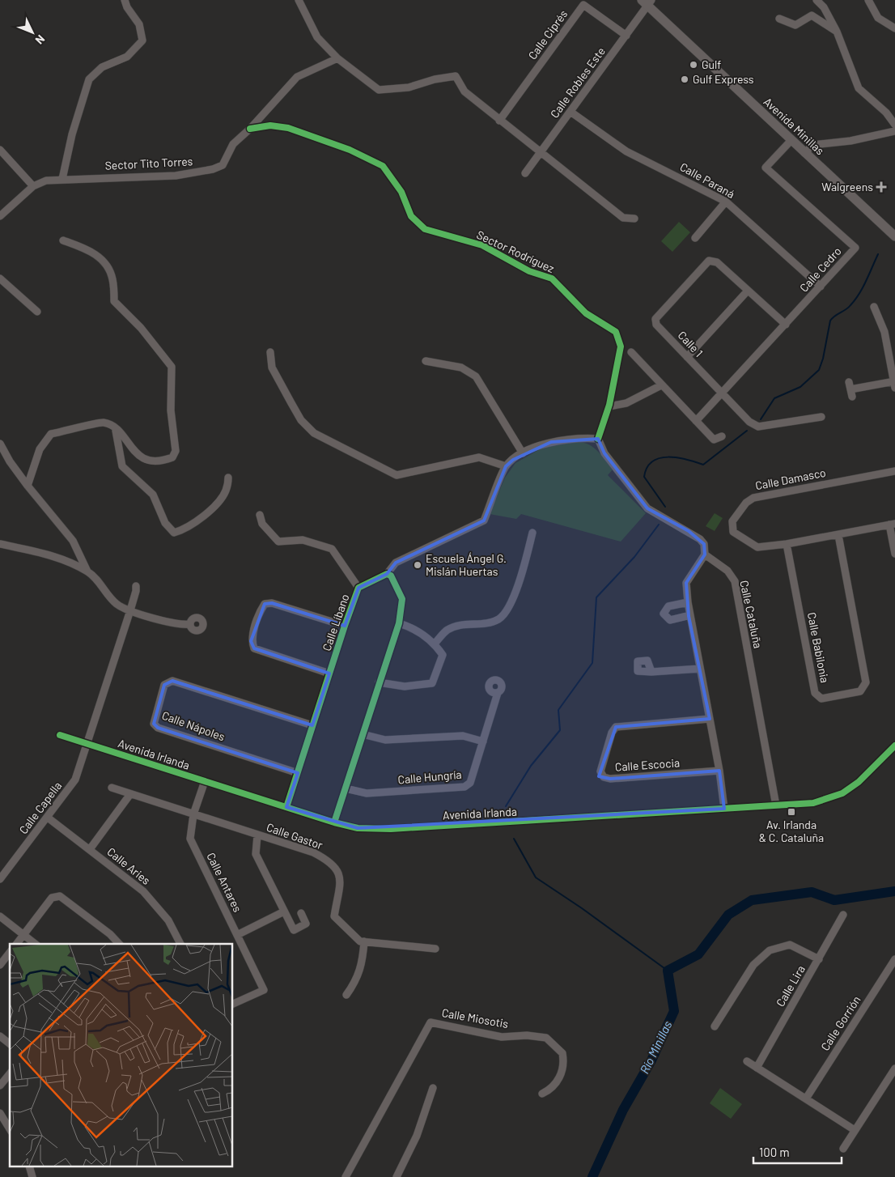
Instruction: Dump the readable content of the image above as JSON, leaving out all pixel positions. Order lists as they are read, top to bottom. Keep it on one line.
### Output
{"streets":{"street":["Calle Ciprés","Calle Robles Este","Avenida Minillas","Sector Tito Torres","Calle Paraná","Sector Rodríguez","Calle Cedro","Calle 1","Calle Damasco","Calle Cataluña","Calle Líbano","Calle Babilonia","Calle Nápoles","Avenida Irlanda","Calle Escocia","Calle Hungría","Calle Capella","Calle Gastor","Calle Aries","Calle Antares","Calle Lira","Calle Miosotis","Calle Gorrión"]},"crossings":[["Calle Ciprés","Calle Robles Este"],["Calle Robles Este","Avenida Minillas"],["Calle Robles Este","Calle Paraná"],["Avenida Minillas","Calle Cedro"],["Sector Tito Torres","Sector Rodríguez"],["Calle Paraná","Calle Cedro"],["Calle Cedro","Calle 1"],["Calle Damasco","Calle Babilonia"],["Calle Cataluña","Avenida Irlanda"],["Calle Líbano","Calle Nápoles"],["Calle Líbano","Avenida Irlanda"],["Avenida Irlanda","Calle Capella"],["Avenida Irlanda","Calle Antares"],["Calle Capella","Calle Aries"],["Calle Gastor","Calle Antares"]],"water":["Río Minillas"],"places":{"other":["Gulf","Gulf Express","Escuela Ángel G. Mislán Huertas"],"health":["Walgreens"],"transit":["Av. Irlanda & C. Cataluña"]},"scale_bar":"100 m","north":"bottom right"}
